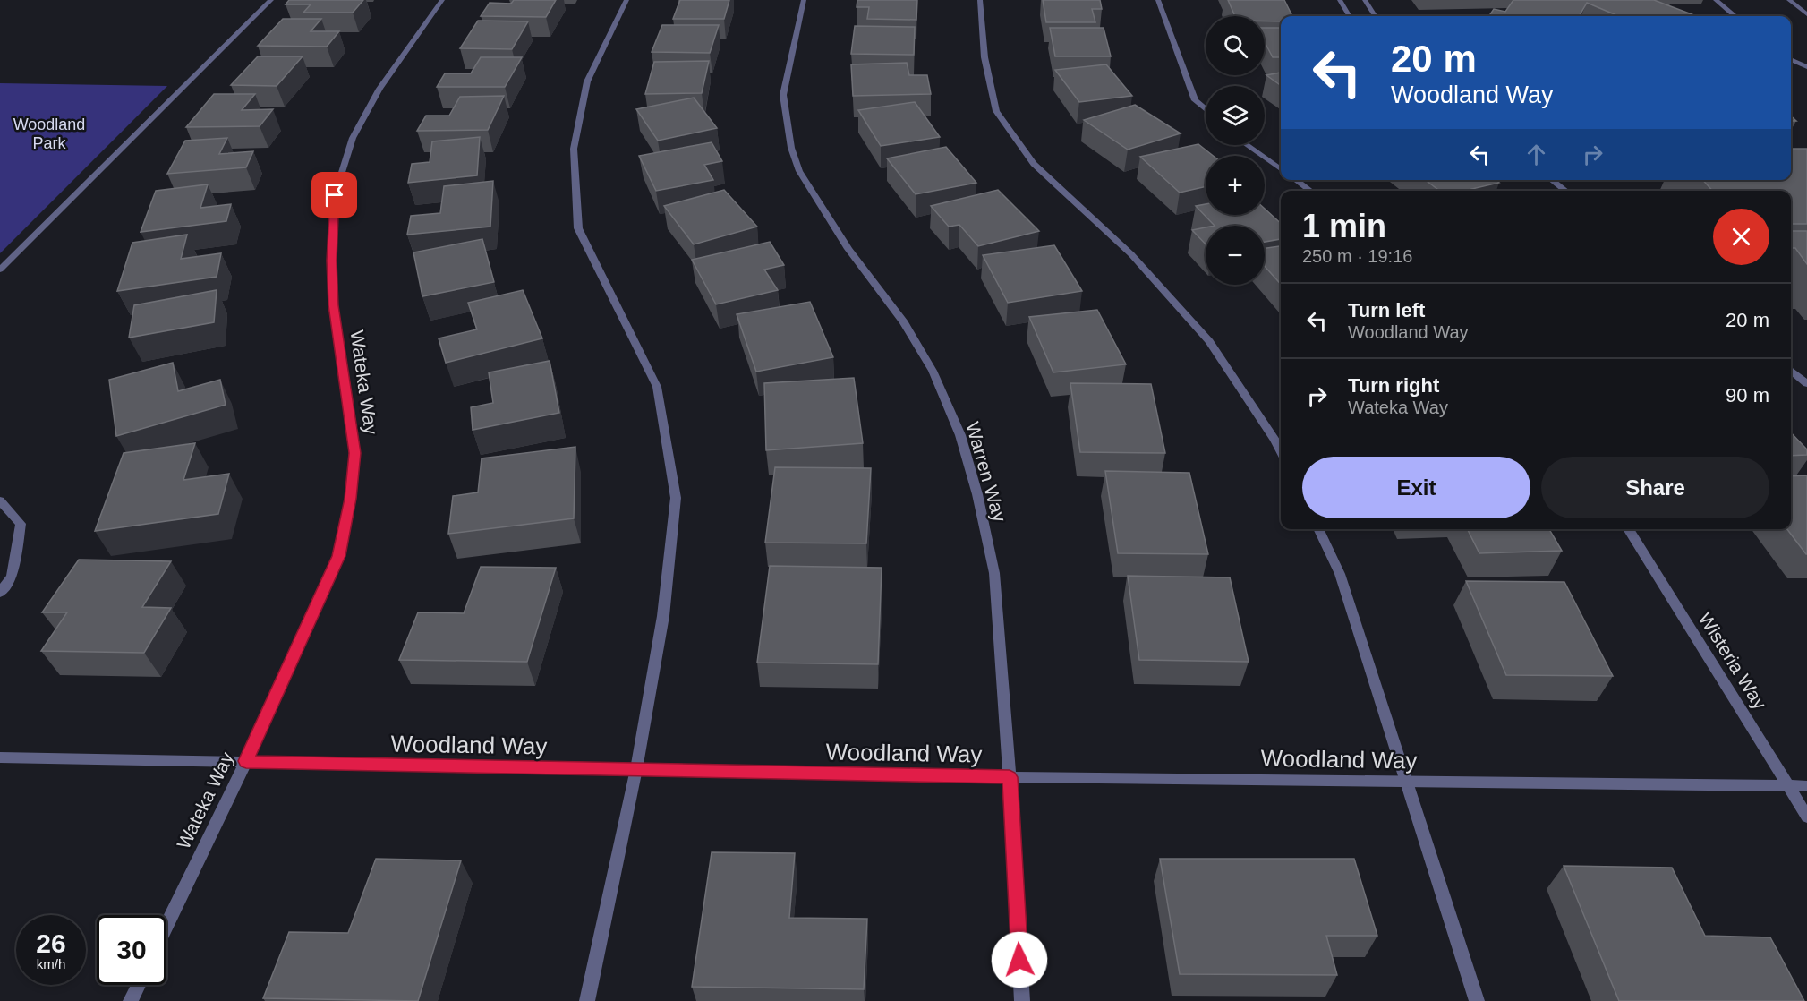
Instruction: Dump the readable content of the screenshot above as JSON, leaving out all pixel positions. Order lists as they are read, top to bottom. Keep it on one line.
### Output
{"streets":{"street":["Wateka Way","Warren Way","Wisteria Way","Woodland Way"]},"crossings":[["Wateka Way","Woodland Way"],["Warren Way","Woodland Way"],["Wisteria Way","Woodland Way"]],"parks":["Woodland Park"],"page":{"map_buttons":["+","−"],"turn":["20 m","Woodland Way"],"heading":["1 min","250 m · 19:16"],"list":[{"name":"Turn left","note":"Woodland Way","value":"20 m"},{"name":"Turn right","note":"Wateka Way","value":"90 m"}],"buttons":["Exit","Share"],"speed":"26 km/h","limit":"30"}}
